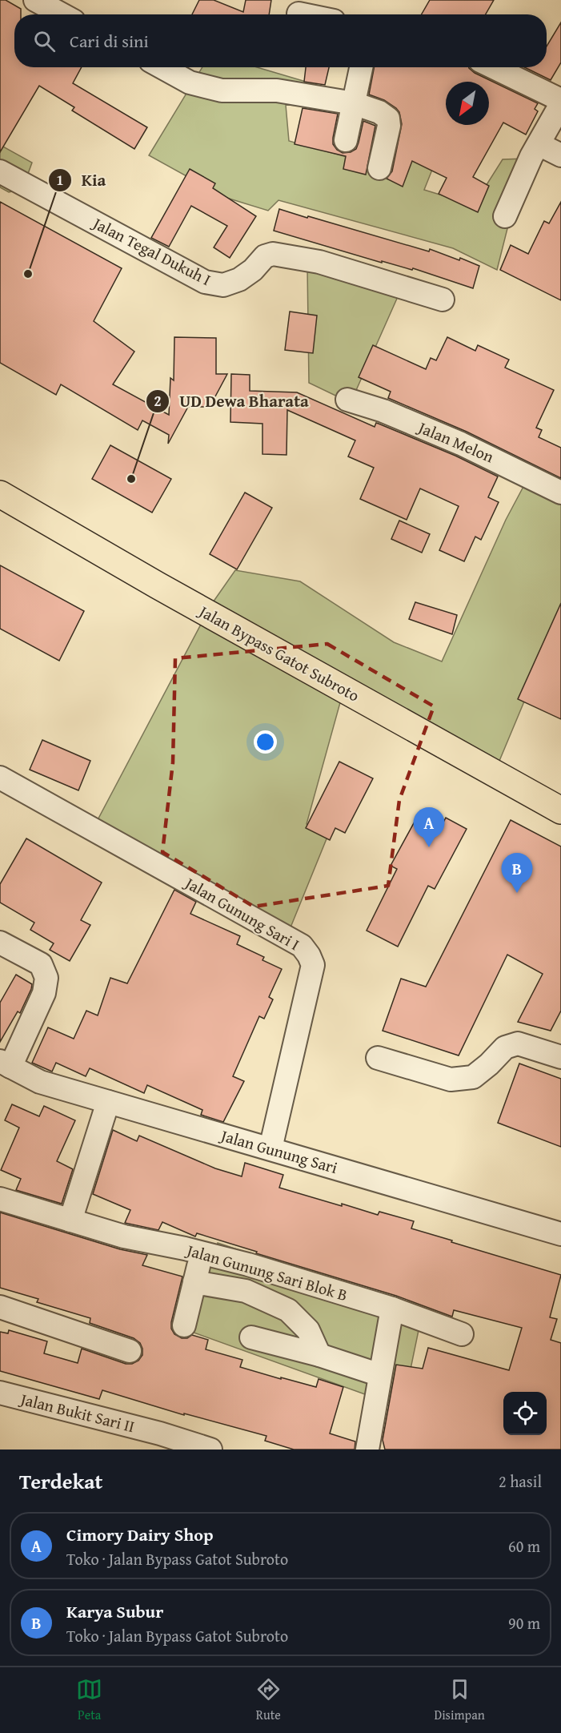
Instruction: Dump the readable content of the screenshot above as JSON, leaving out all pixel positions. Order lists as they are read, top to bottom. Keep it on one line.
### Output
{"streets":{"main road":["Jalan Bypass Gatot Subroto"],"street":["Jalan Tegal Dukuh I","Jalan Melon","Jalan Gunung Sari I","Jalan Gunung Sari","Jalan Gunung Sari Blok B","Jalan Bukit Sari II"]},"crossings":[["Jalan Gunung Sari I","Jalan Gunung Sari"]],"places":["Kia","UD Dewa Bharata"],"north":"bottom left","page":{"search":"Cari di sini","pins":["A","B"],"heading":["Terdekat","2 hasil"],"list":[{"mark":"A","name":"Cimory Dairy Shop","note":"Toko · Jalan Bypass Gatot Subroto","value":"60 m"},{"mark":"B","name":"Karya Subur","note":"Toko · Jalan Bypass Gatot Subroto","value":"90 m"}],"nav":["Peta","Rute","Disimpan"]}}
